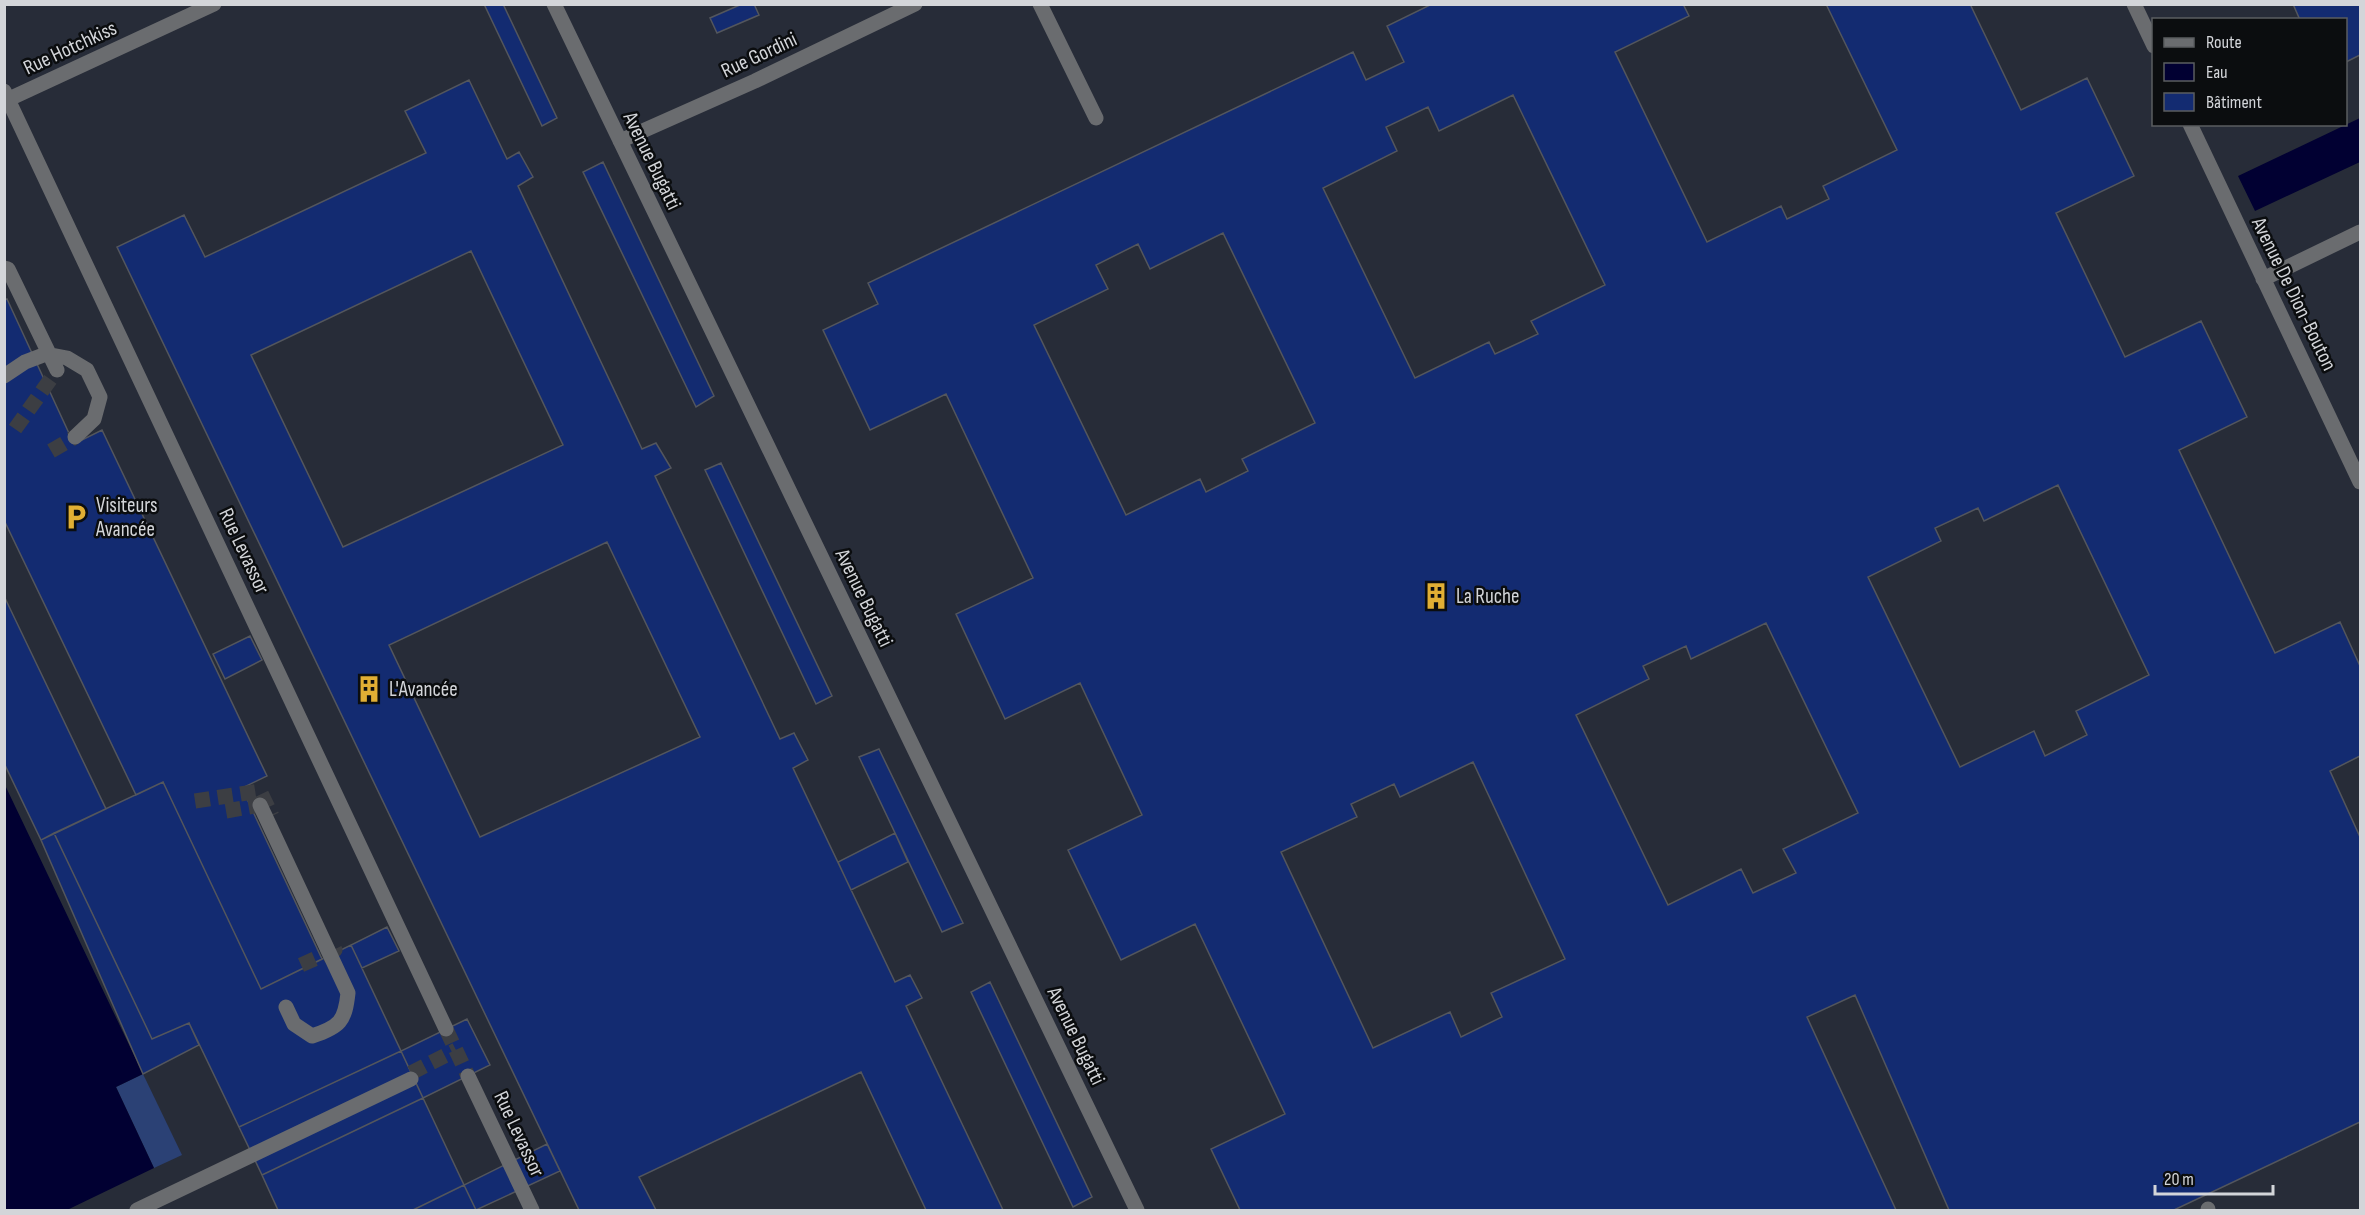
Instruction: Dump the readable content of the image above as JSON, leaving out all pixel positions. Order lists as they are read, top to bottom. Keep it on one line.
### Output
{"streets":{"lane":["Rue Hotchkiss","Rue Gordini","Avenue Bugatti","Avenue De Dion-Bouton","Rue Levassor"]},"crossings":[["Rue Hotchkiss","Rue Levassor"],["Rue Gordini","Avenue Bugatti"]],"places":{"parking":["Visiteurs Avancée"],"building":["La Ruche","L'Avancée"]},"legend":["Route","Eau","Bâtiment"],"scale_bar":"20 m"}
